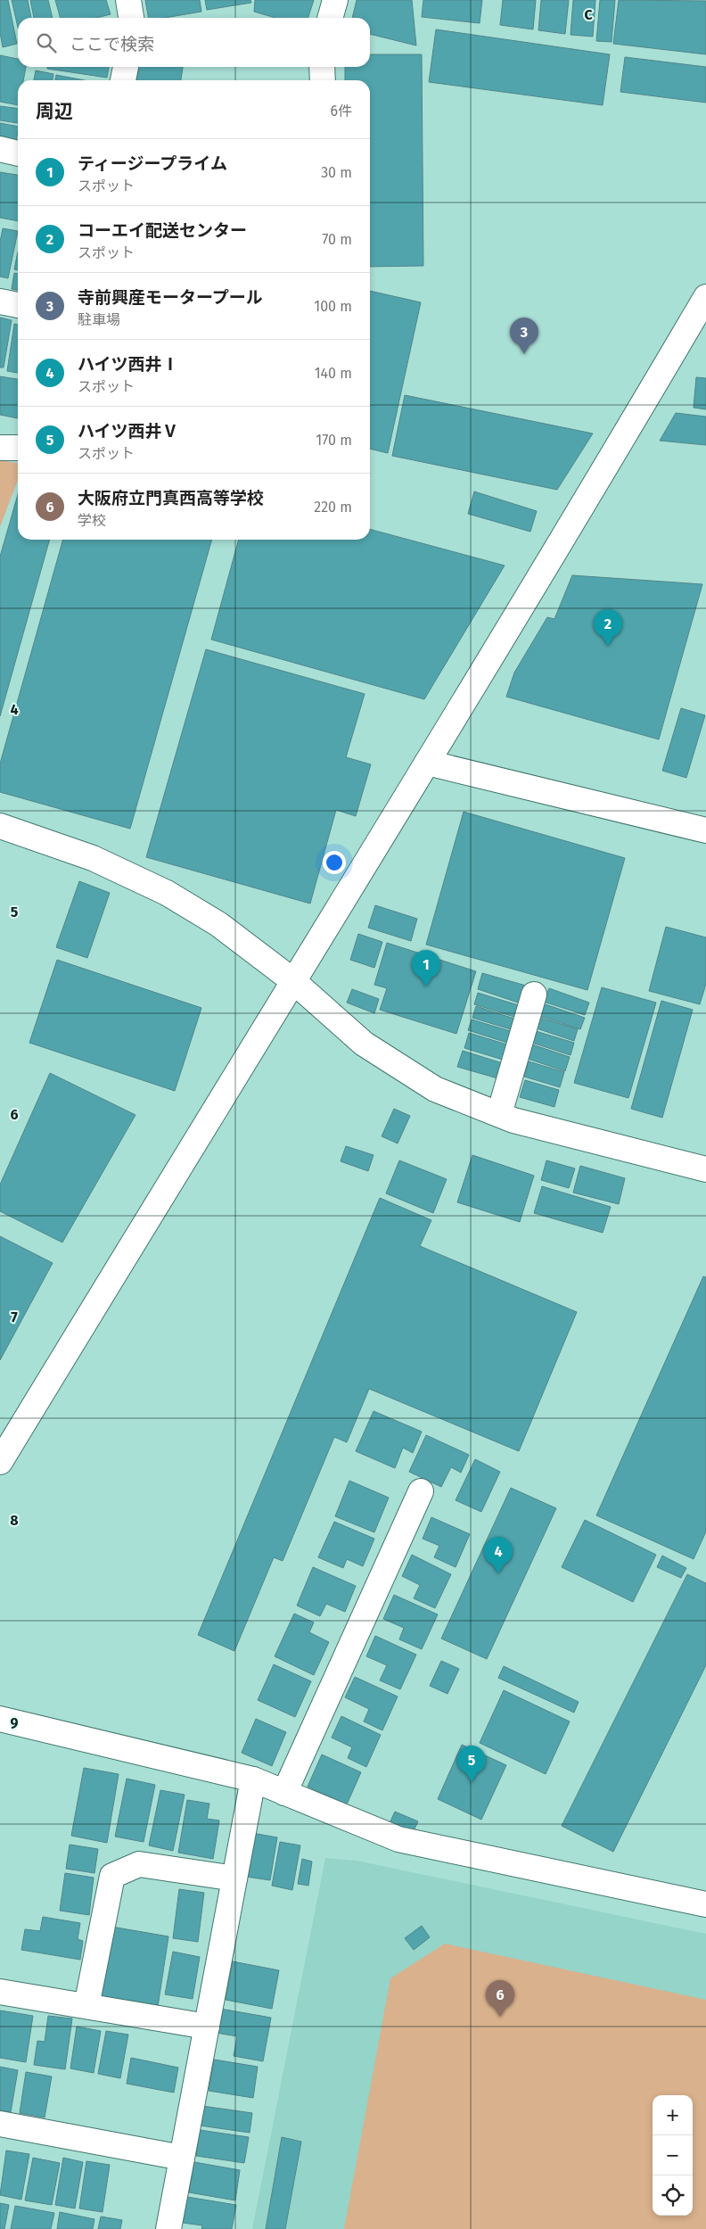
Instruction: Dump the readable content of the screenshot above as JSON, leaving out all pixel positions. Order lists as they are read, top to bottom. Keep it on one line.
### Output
{"page":{"search":"ここで検索","heading":["周辺","6件"],"list":[{"mark":"1","name":"ティージープライム","note":"スポット","value":"30 m"},{"mark":"2","name":"コーエイ配送センター","note":"スポット","value":"70 m"},{"mark":"3","name":"寺前興産モータープール","note":"駐車場","value":"100 m"},{"mark":"4","name":"ハイツ西井Ⅰ","note":"スポット","value":"140 m"},{"mark":"5","name":"ハイツ西井Ⅴ","note":"スポット","value":"170 m"},{"mark":"6","name":"大阪府立門真西高等学校","note":"学校","value":"220 m"}],"pins":["3","2","1","4","5","6"],"map_buttons":["+","−"]},"grid":{"columns":["C"],"rows":["4","5","6","7","8","9"]}}
